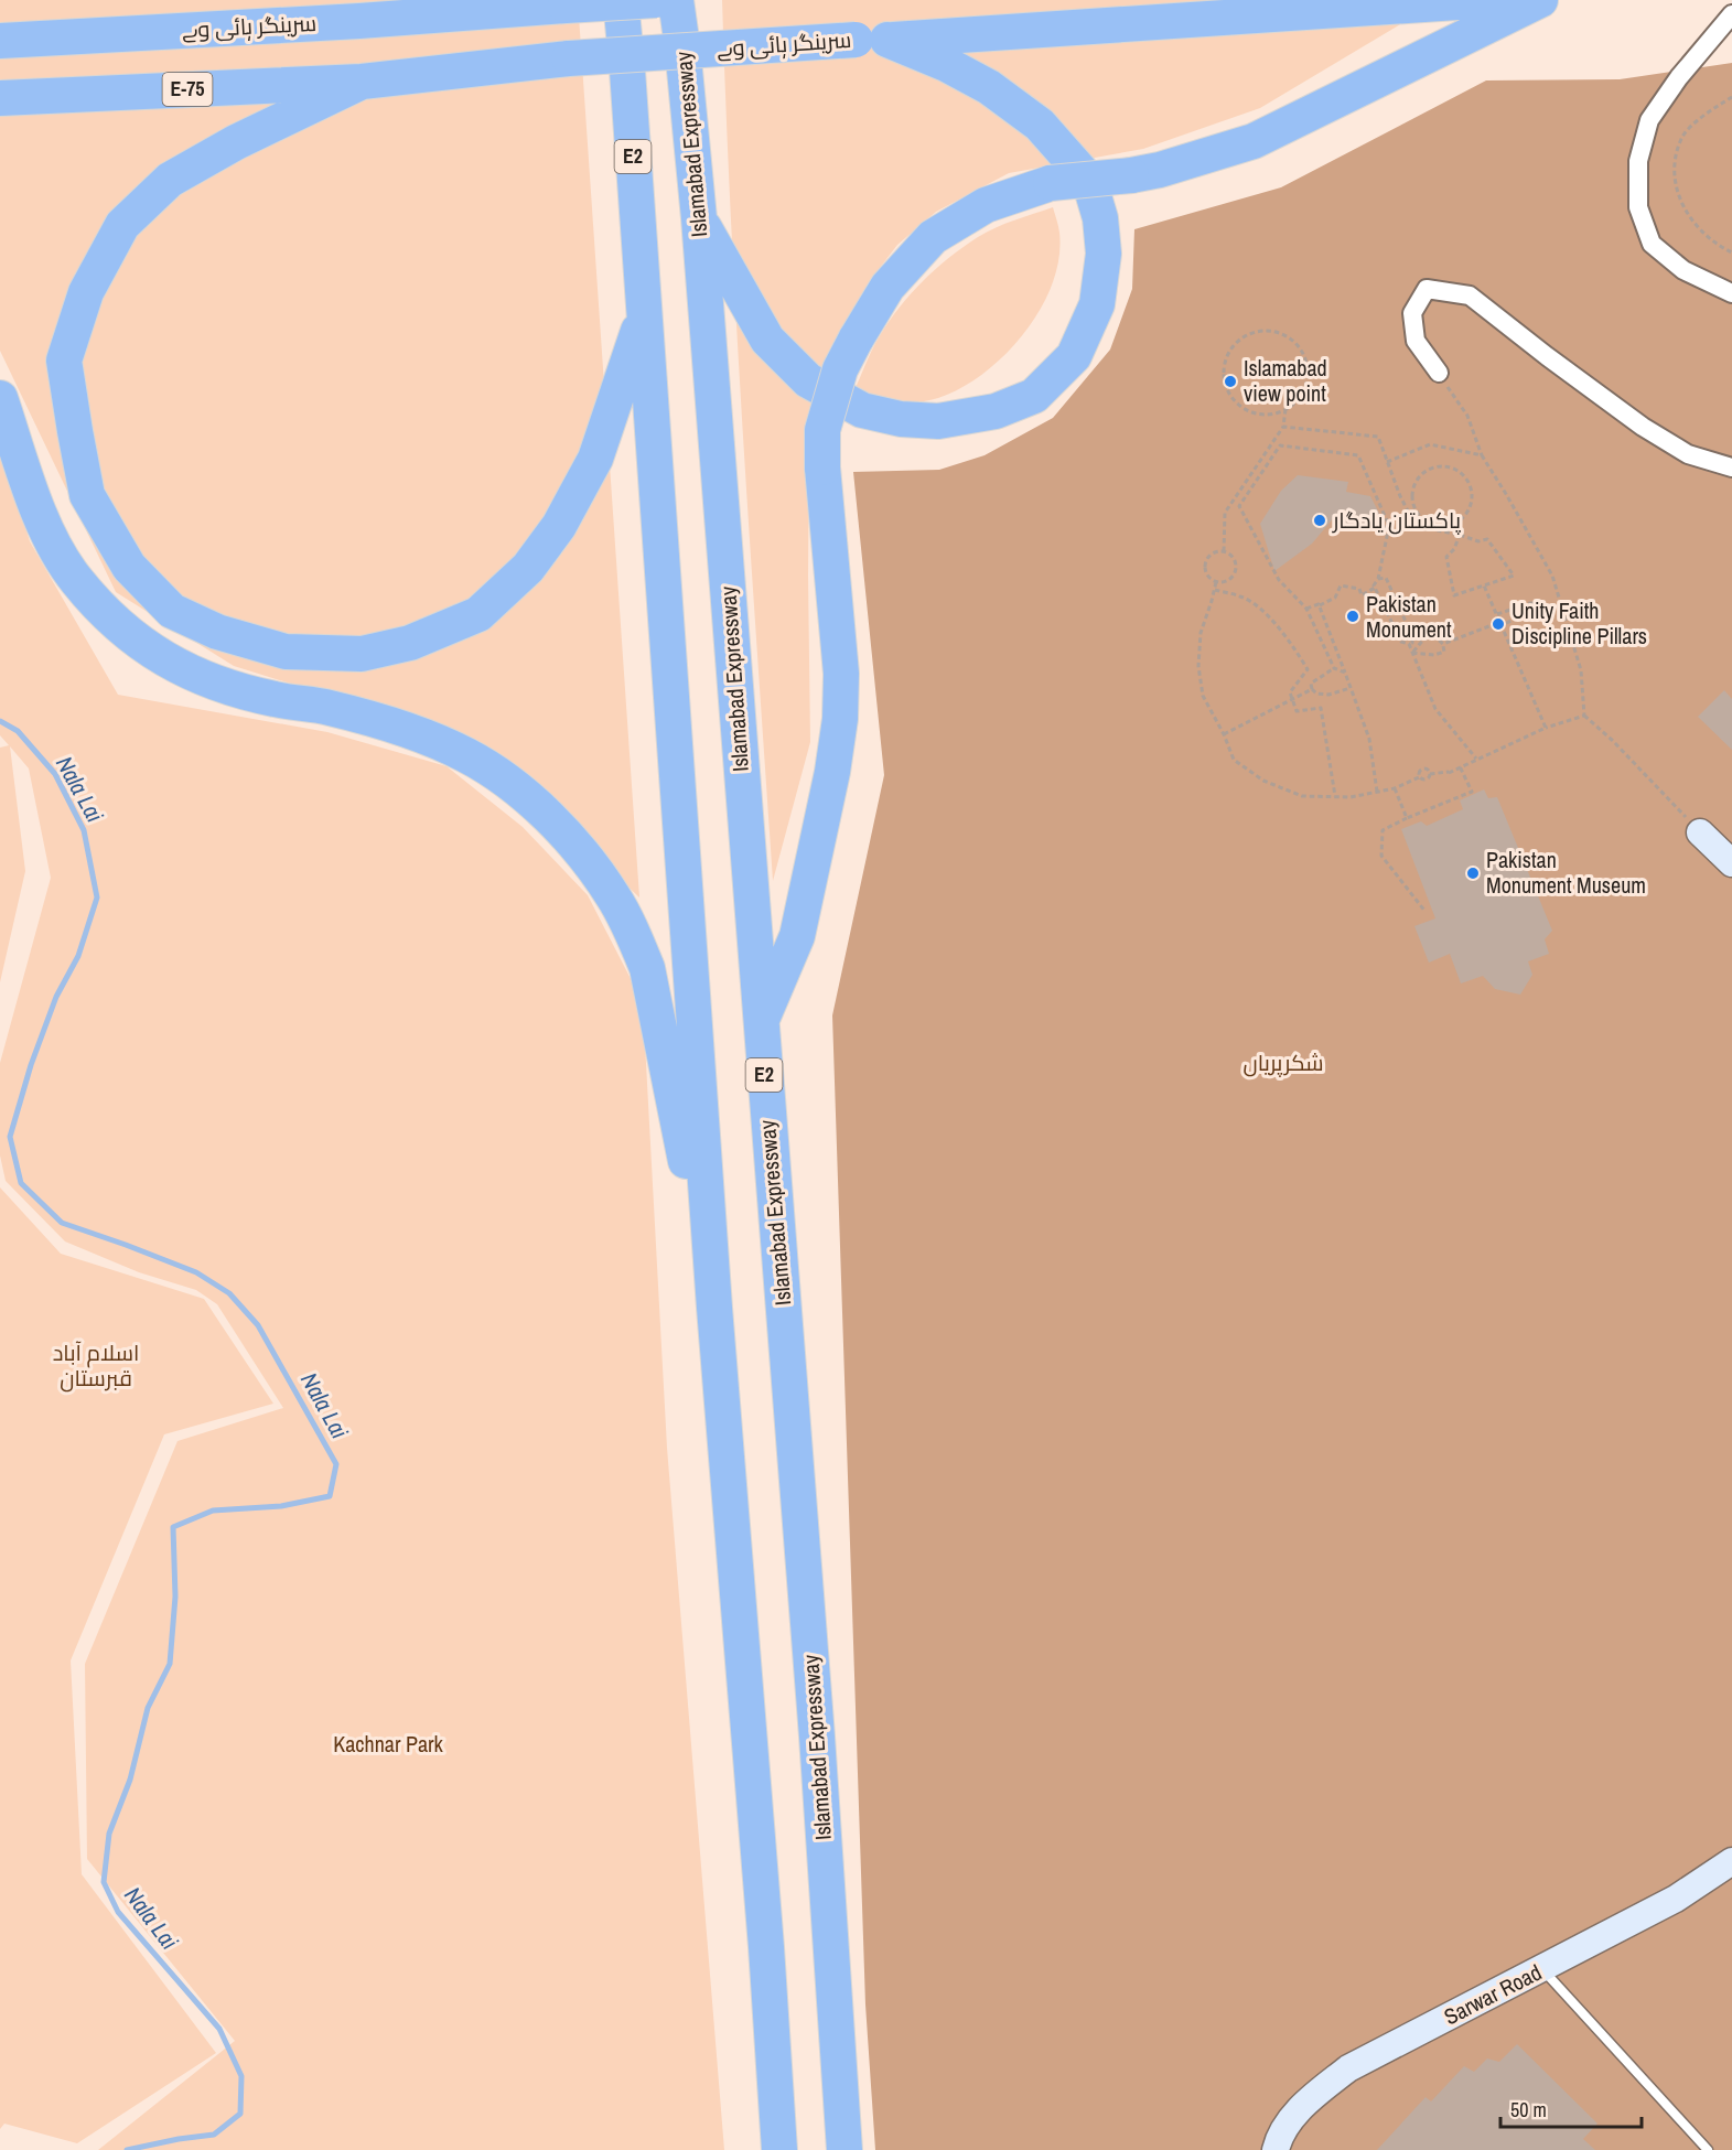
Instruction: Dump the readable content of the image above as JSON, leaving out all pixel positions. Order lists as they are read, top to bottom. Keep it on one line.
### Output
{"streets":{"highway":["سرینگر ہائی وے","E-75","Islamabad Expressway","E2"],"main road":["Sarwar Road"]},"water":["Nala Lai"],"parks":["شکرپریاں","اسلام آباد قبرستان","Kachnar Park"],"places":["Islamabad view point","پاکستان یادگار","Pakistan Monument","Unity Faith Discipline Pillars","Pakistan Monument Museum"],"scale_bar":"50 m"}
